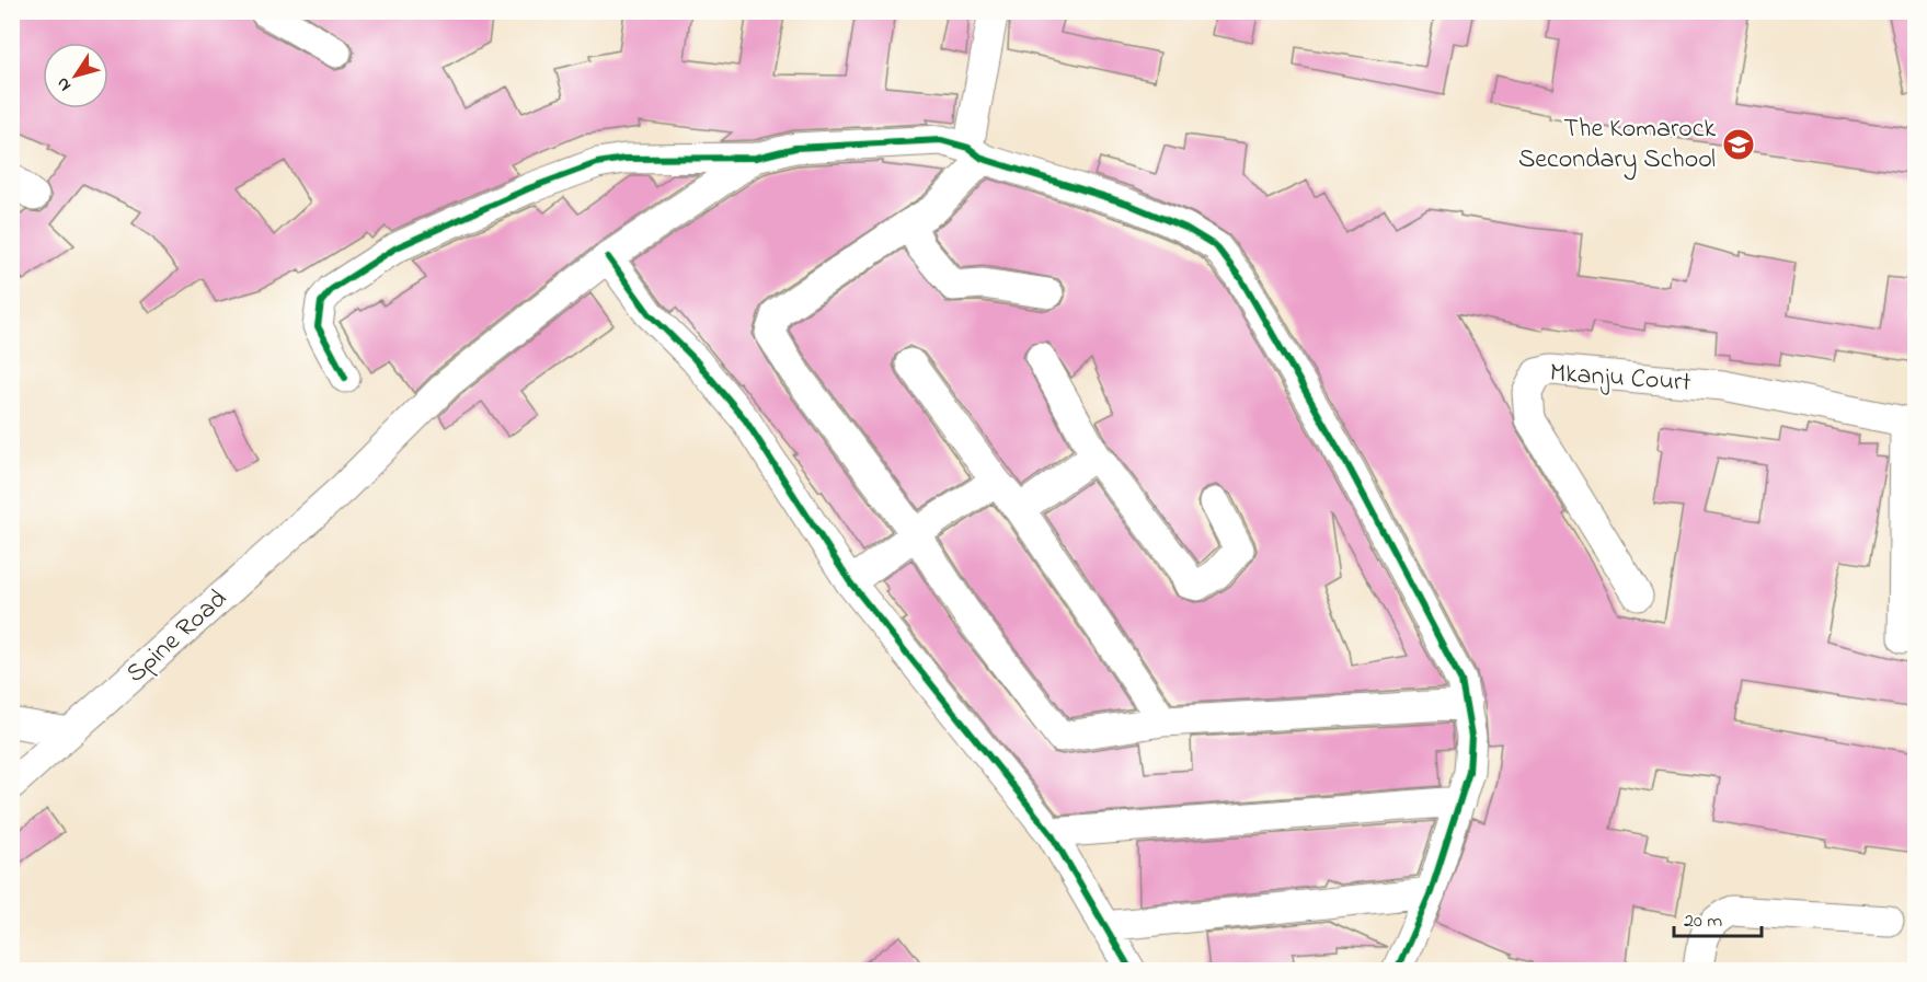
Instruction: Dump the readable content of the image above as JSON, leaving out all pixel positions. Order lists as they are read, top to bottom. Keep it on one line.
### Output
{"streets":{"street":["Mkanju Court","Spine Road"]},"places":{"school or university":["The Komarock Secondary School"]},"scale_bar":"20 m","north":"bottom left"}
